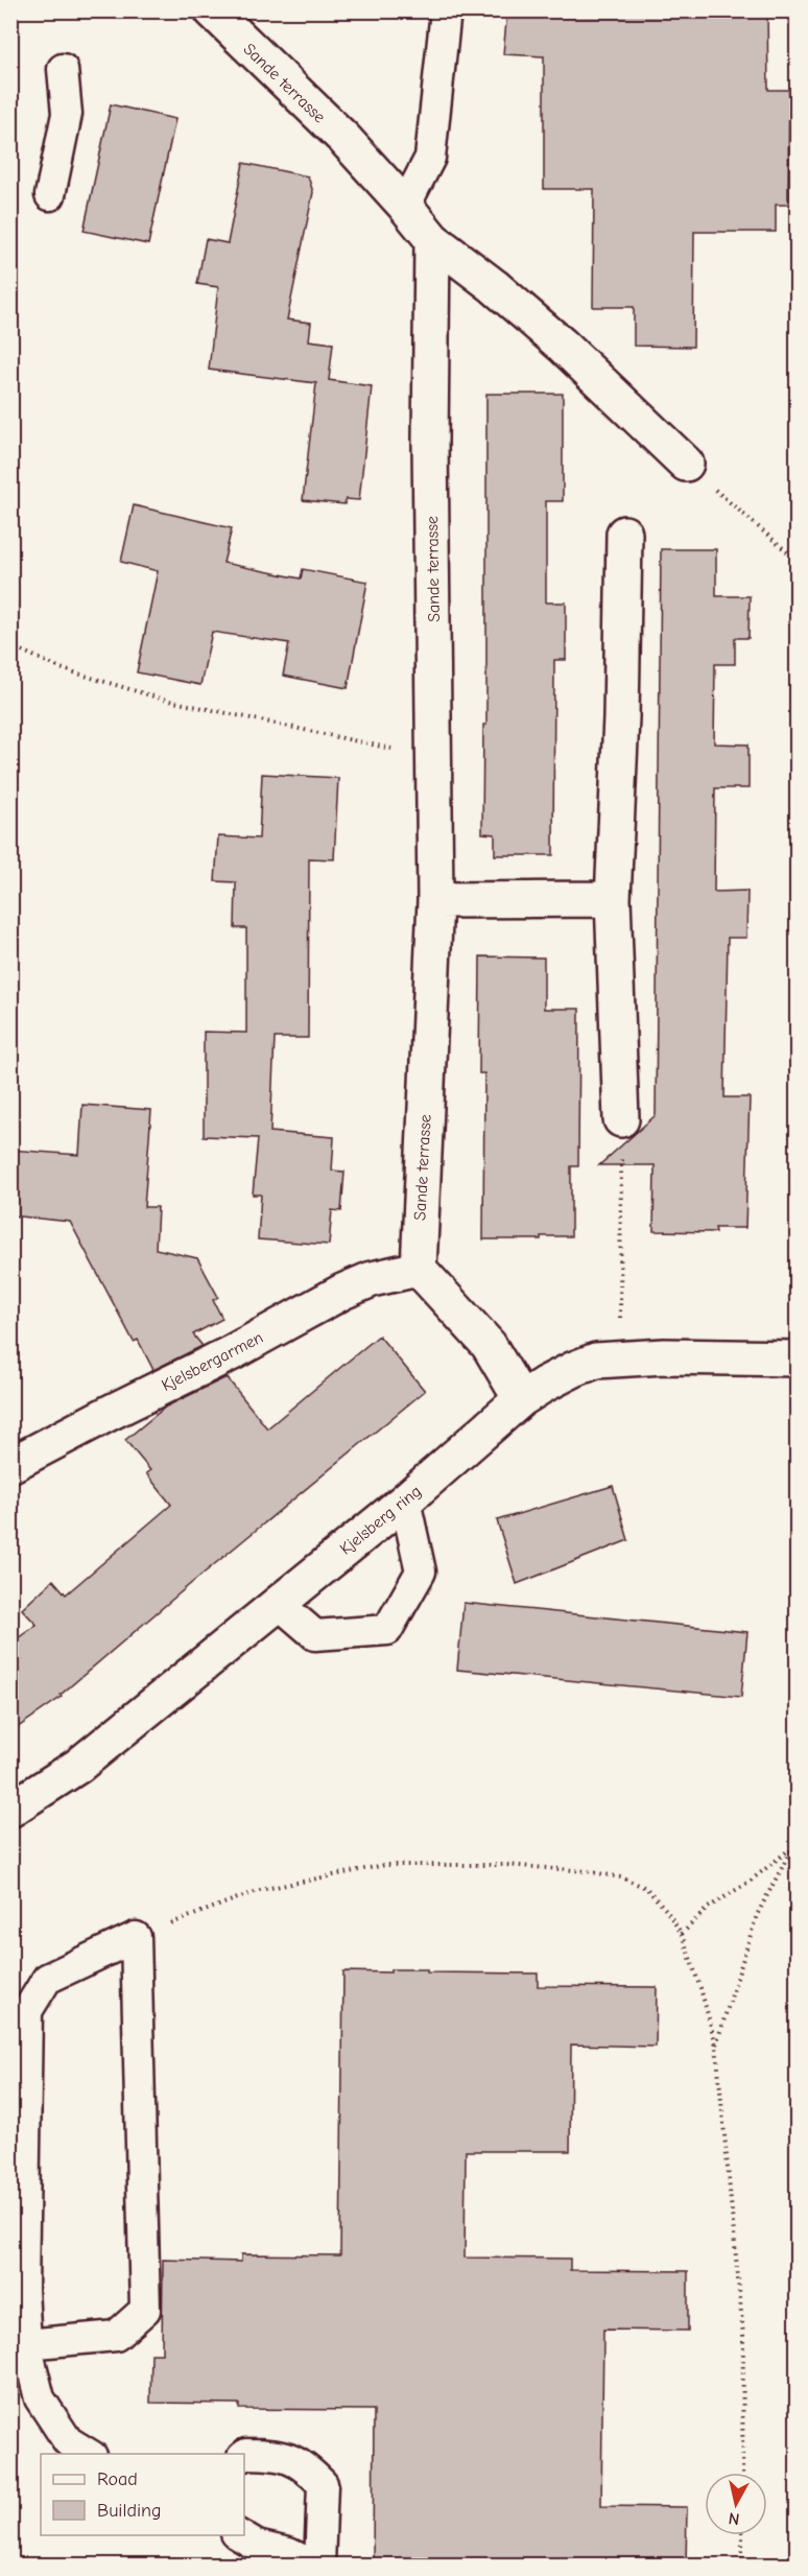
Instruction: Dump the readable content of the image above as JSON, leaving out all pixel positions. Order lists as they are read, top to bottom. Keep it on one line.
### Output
{"streets":{"street":["Sande terrasse","Kjelsbergarmen","Kjelsberg ring"]},"crossings":[["Sande terrasse","Kjelsbergarmen"]],"legend":["Road","Building"],"north":"bottom"}
